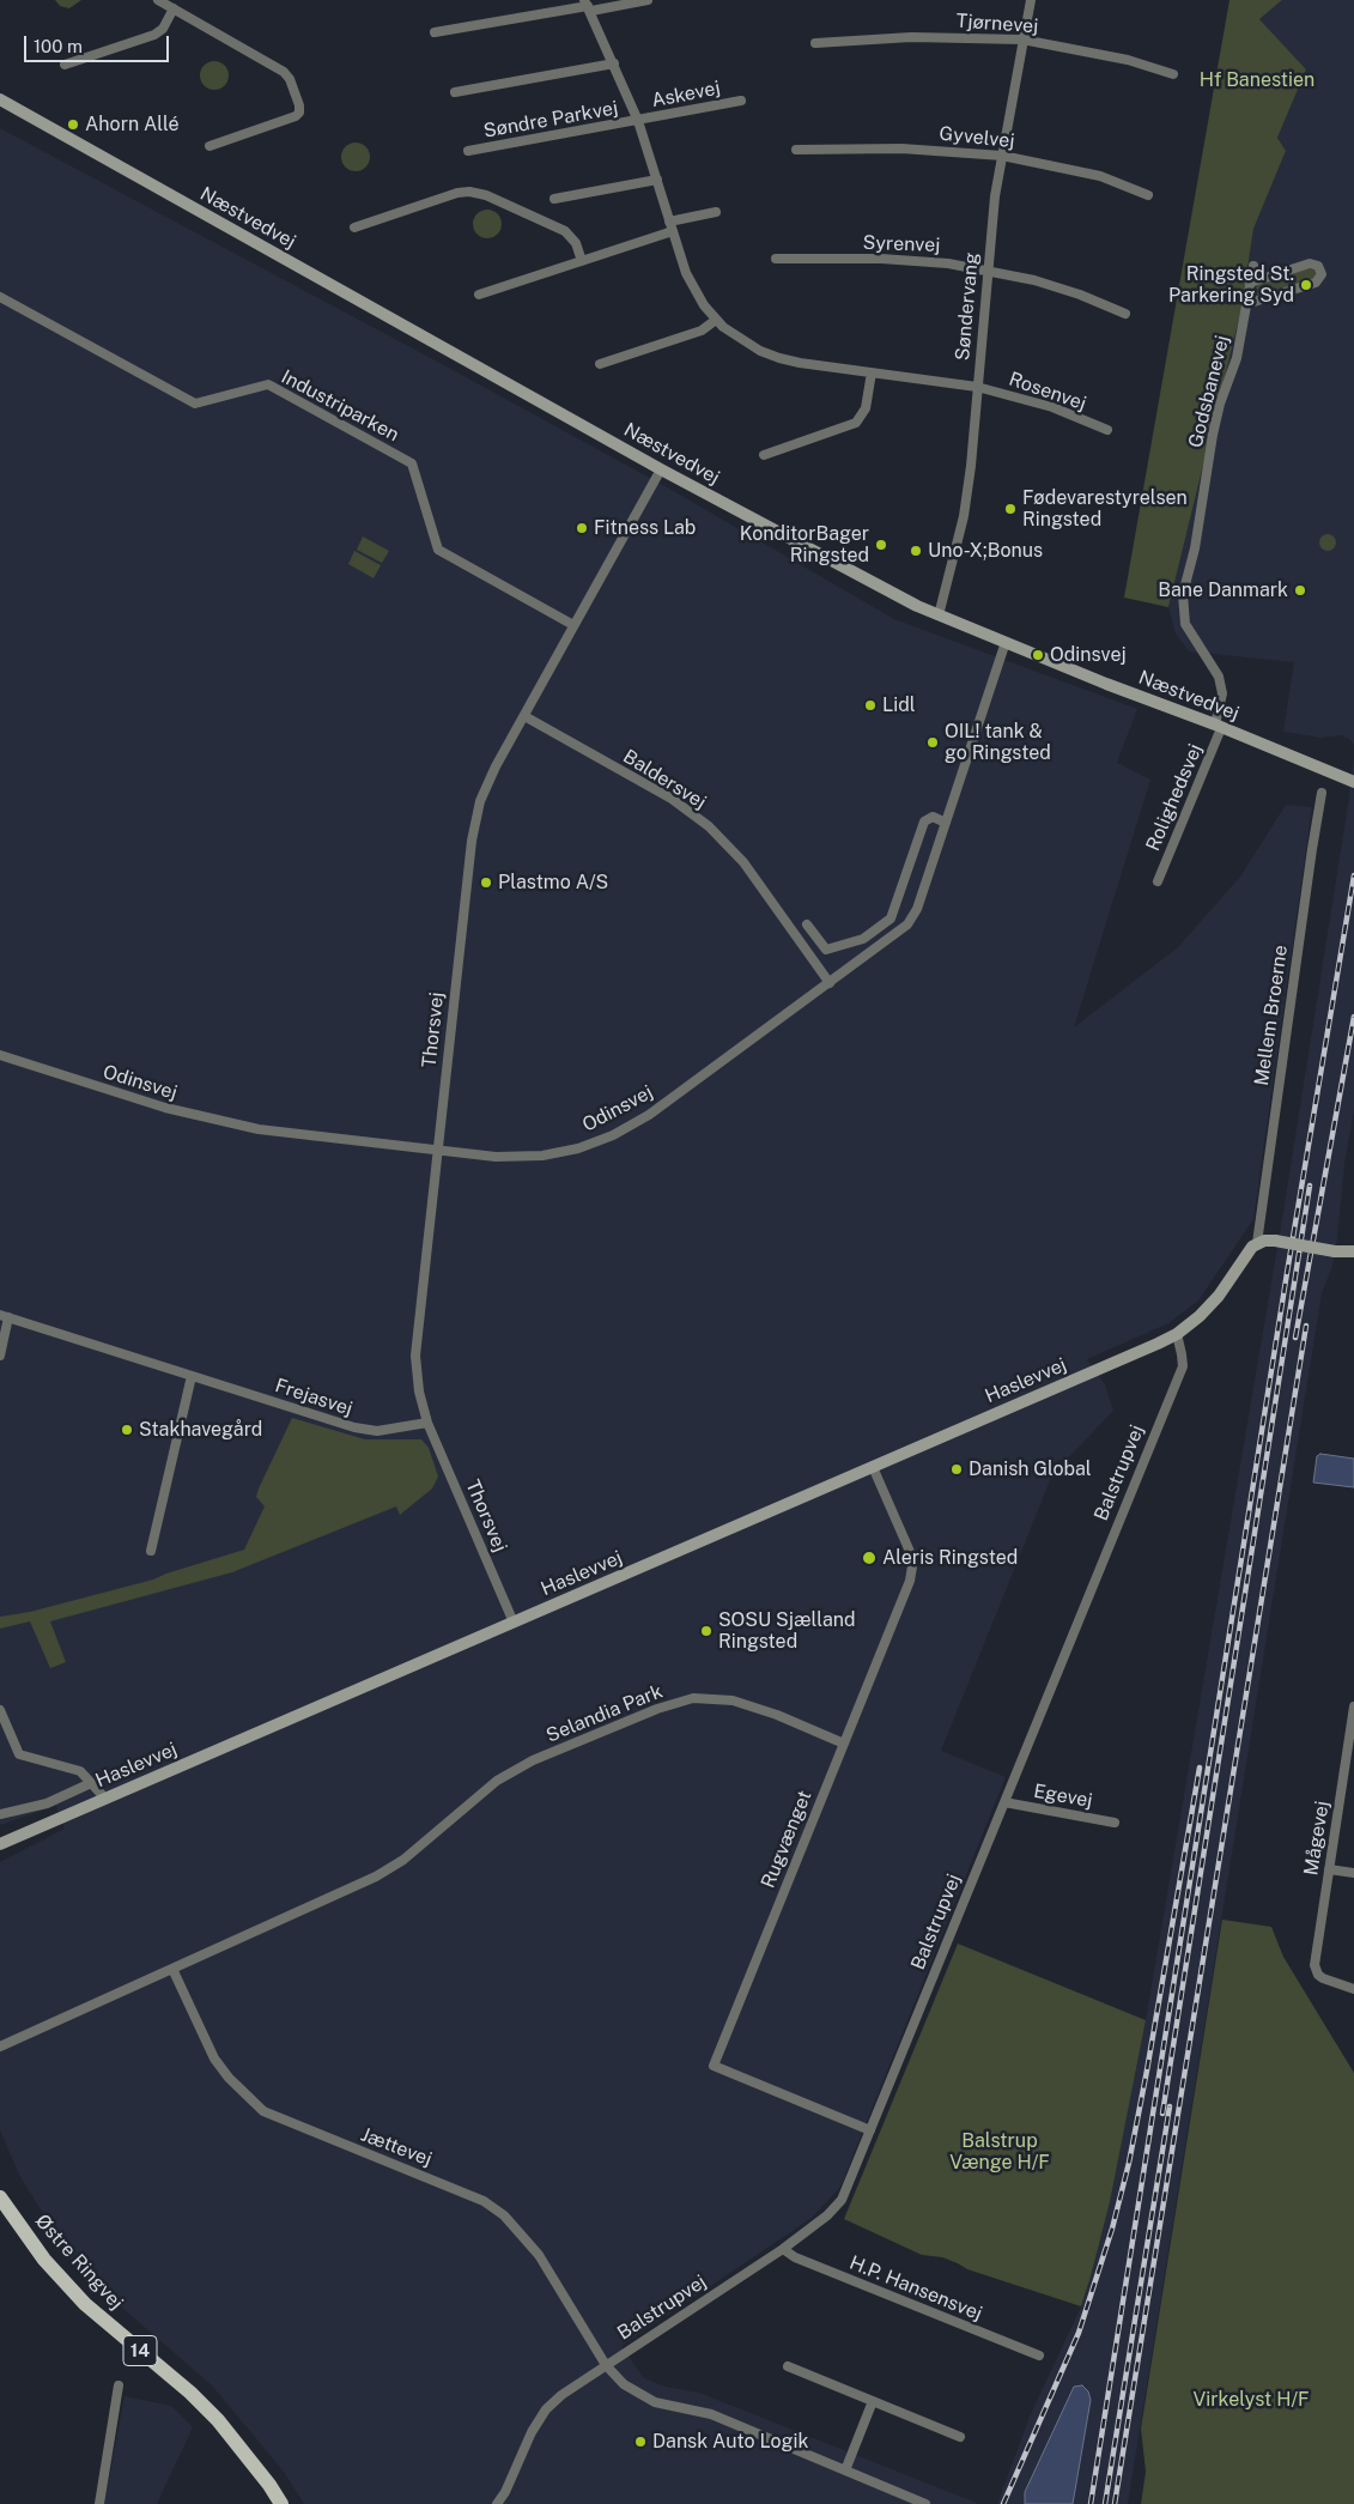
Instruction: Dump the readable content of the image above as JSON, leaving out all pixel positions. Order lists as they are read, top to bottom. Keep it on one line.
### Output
{"streets":{"main road":["Østre Ringvej","14"],"street":["Tjørnevej","Askevej","Søndre Parkvej","Gyvelvej","Næstvedvej","Syrenvej","Søndervang","Rosenvej","Godsbanevej","Industriparken","Baldersvej","Rolighedsvej","Mellem Broerne","Thorsvej","Odinsvej","Haslevvej","Frejasvej","Balstrupvej","Selandia Park","Egevej","Mågevej","Rugvænget","Jættevej","H.P. Hansensvej"]},"crossings":[["Tjørnevej","Søndervang"],["Askevej","Søndre Parkvej"],["Søndre Parkvej","Søndervang"],["Søndre Parkvej","Rosenvej"],["Gyvelvej","Søndervang"],["Næstvedvej","Søndervang"],["Næstvedvej","Godsbanevej"],["Næstvedvej","Rolighedsvej"],["Næstvedvej","Thorsvej"],["Næstvedvej","Odinsvej"],["Syrenvej","Søndervang"],["Søndervang","Rosenvej"],["Godsbanevej","Rolighedsvej"],["Industriparken","Thorsvej"],["Baldersvej","Thorsvej"],["Baldersvej","Odinsvej"],["Thorsvej","Odinsvej"],["Thorsvej","Haslevvej"],["Thorsvej","Frejasvej"],["Haslevvej","Balstrupvej"],["Haslevvej","Rugvænget"],["Balstrupvej","Egevej"],["Balstrupvej","Rugvænget"],["Balstrupvej","Jættevej"],["Balstrupvej","H.P. Hansensvej"],["Selandia Park","Rugvænget"],["Selandia Park","Jættevej"]],"parks":["Hf Banestien","Balstrup Vænge H/F","Virkelyst H/F"],"places":["Ahorn Allé","Ringsted St. Parkering Syd","Fødevarestyrelsen Ringsted","Fitness Lab","KonditorBager Ringsted","Uno-X;Bonus","Bane Danmark","Odinsvej","Lidl","OIL! tank & go Ringsted","Plastmo A/S","Stakhavegård","Danish Global","Aleris Ringsted","SOSU Sjælland Ringsted","Dansk Auto Logik"],"scale_bar":"100 m"}
